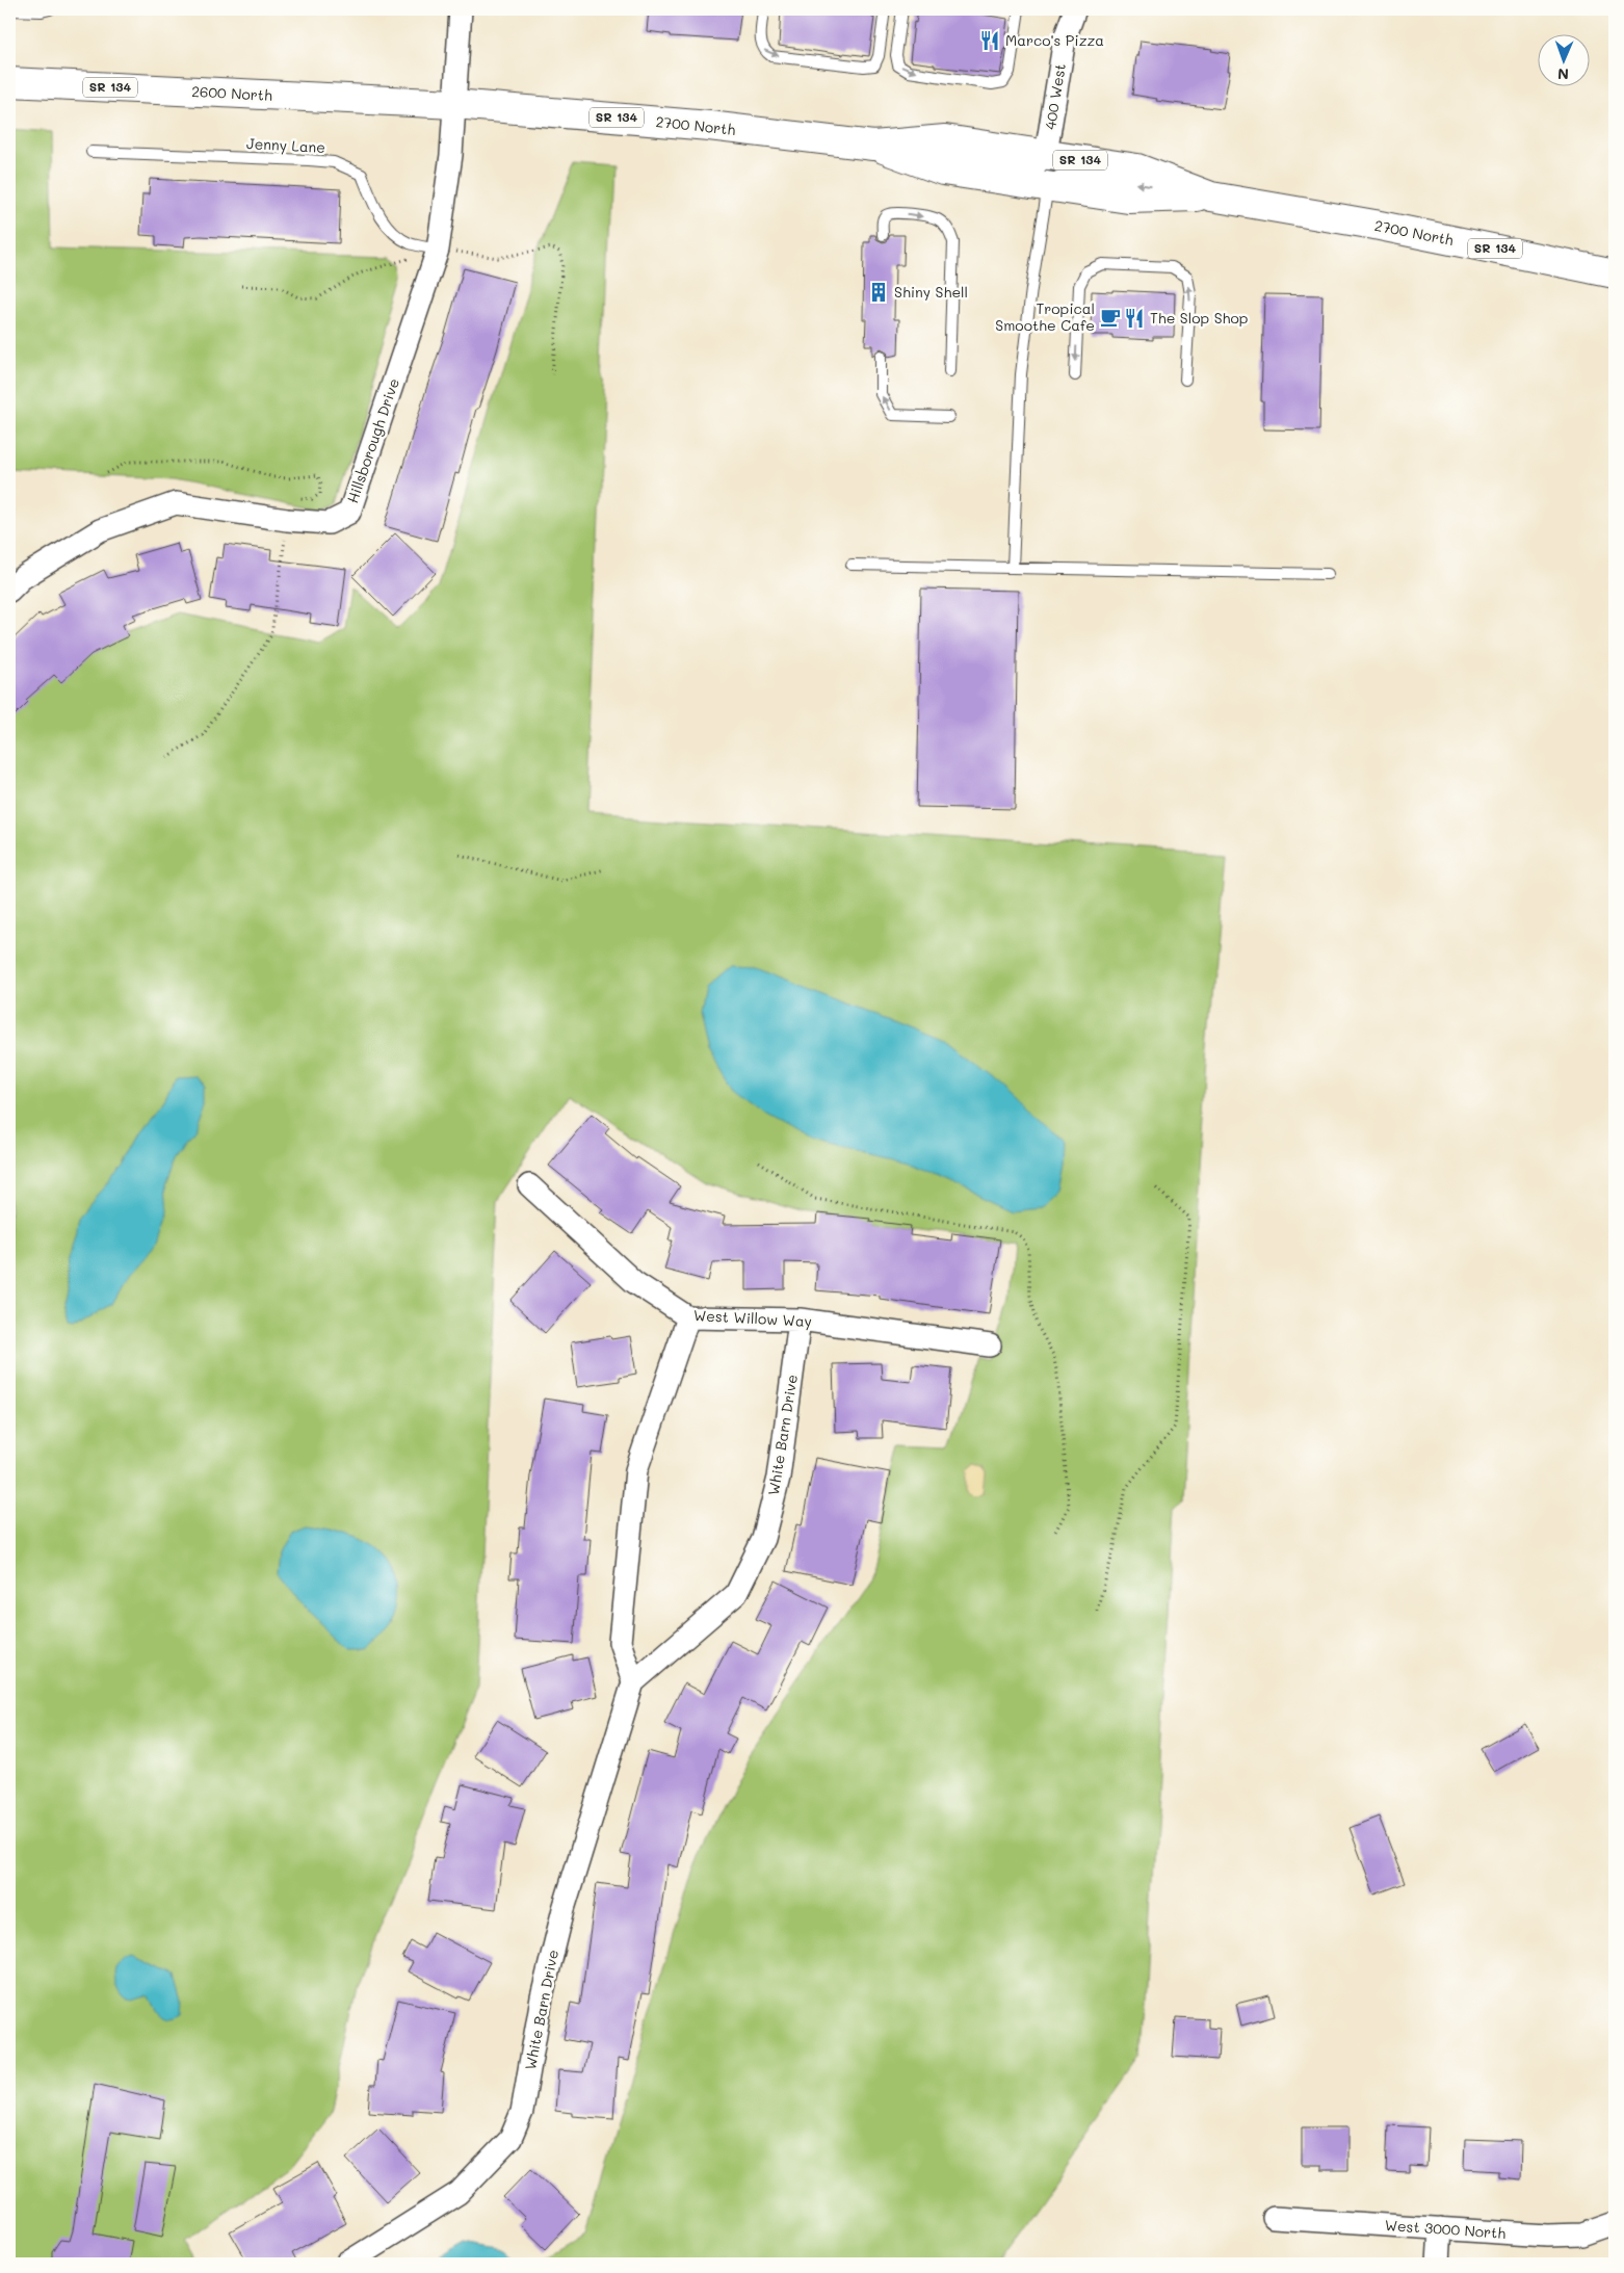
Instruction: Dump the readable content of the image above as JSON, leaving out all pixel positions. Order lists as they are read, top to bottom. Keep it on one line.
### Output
{"streets":{"main road":["SR 134","2600 North","2700 North"],"street":["400 West","Hillsborough Drive","West Willow Way","White Barn Drive","West 3000 North"],"lane":["Jenny Lane"]},"crossings":[["2600 North","2700 North"],["2600 North","Hillsborough Drive"],["400 West","2700 North"],["2700 North","Hillsborough Drive"],["Jenny Lane","Hillsborough Drive"],["West Willow Way","White Barn Drive"]],"places":{"restaurant":["Marco's Pizza","The Slop Shop"],"building":["Shiny Shell"],"cafe":["Tropical Smoothe Cafe"]},"north":"bottom"}
